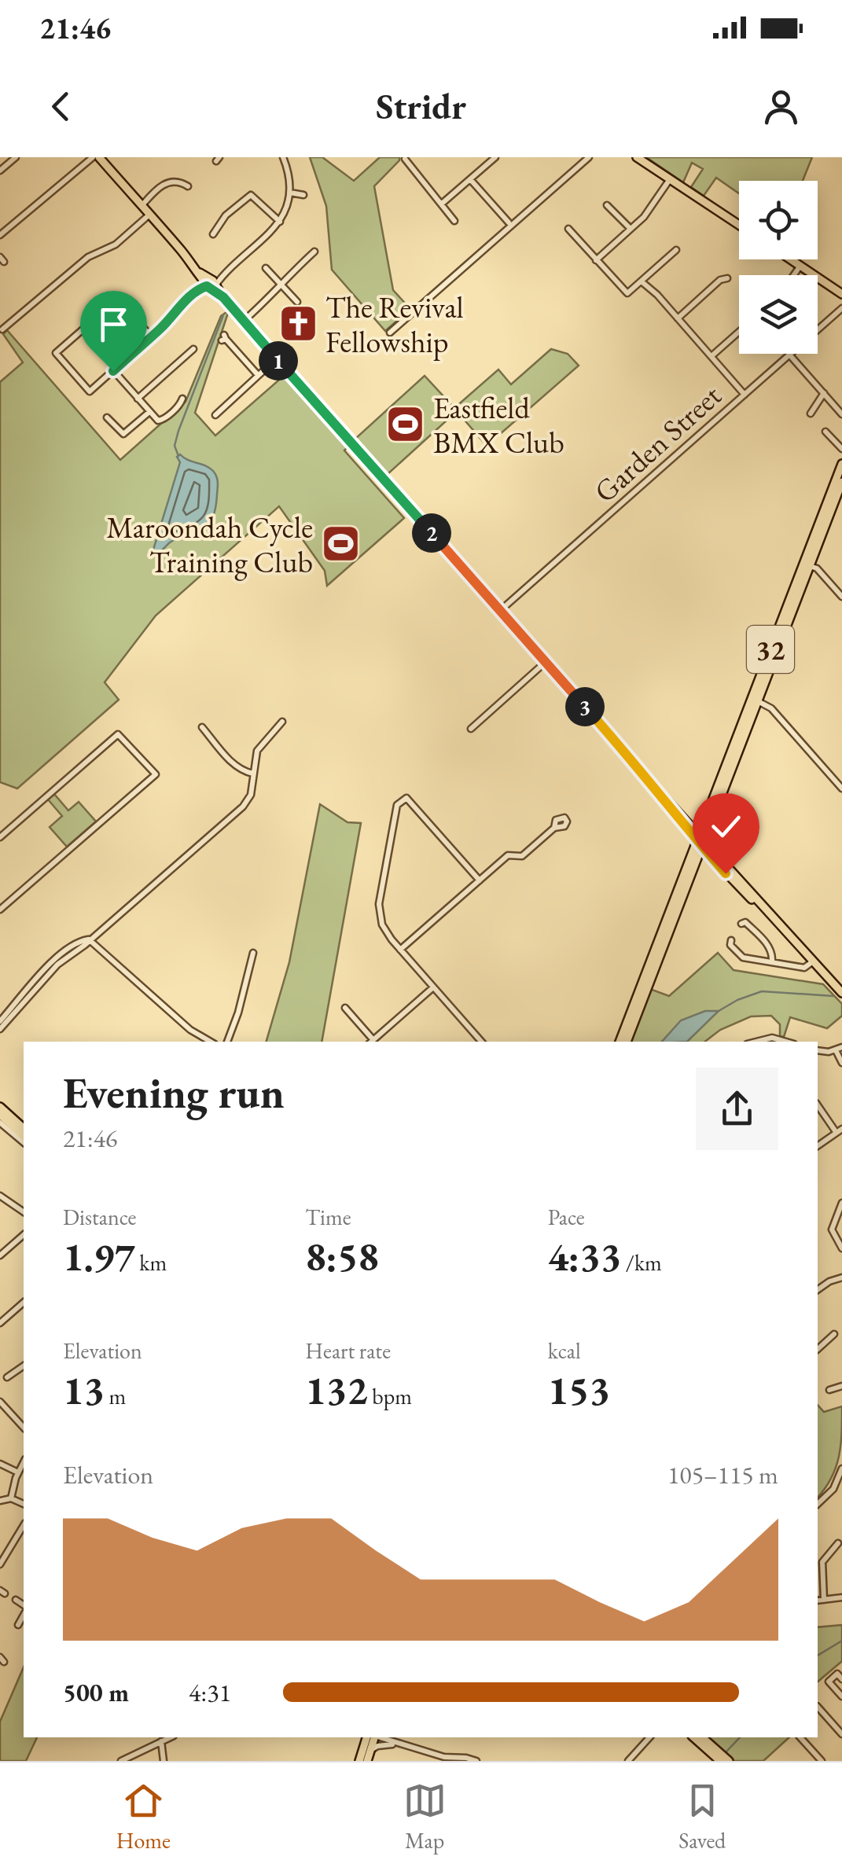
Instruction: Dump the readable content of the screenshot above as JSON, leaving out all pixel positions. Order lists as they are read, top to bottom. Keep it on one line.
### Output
{"streets":{"main road":["32"],"street":["Garden Street"]},"places":{"church":["The Revival Fellowship"],"sports":["Eastfield BMX Club","Maroondah Cycle Training Club"]},"page":{"status":"21:46","header":"Stridr","pins":["1","2","3"],"heading":["Evening run","21:46"],"stats":[["Distance","1.97 km"],["Time","8:58"],["Pace","4:33 /km"],["Elevation","13 m"],["Heart rate","132 bpm"],["kcal","153"]],"chart":["Elevation","105–115 m"],"list":[{"name":"500 m","note":"4:31"}],"tabs":["Home","Map","Saved"]}}
